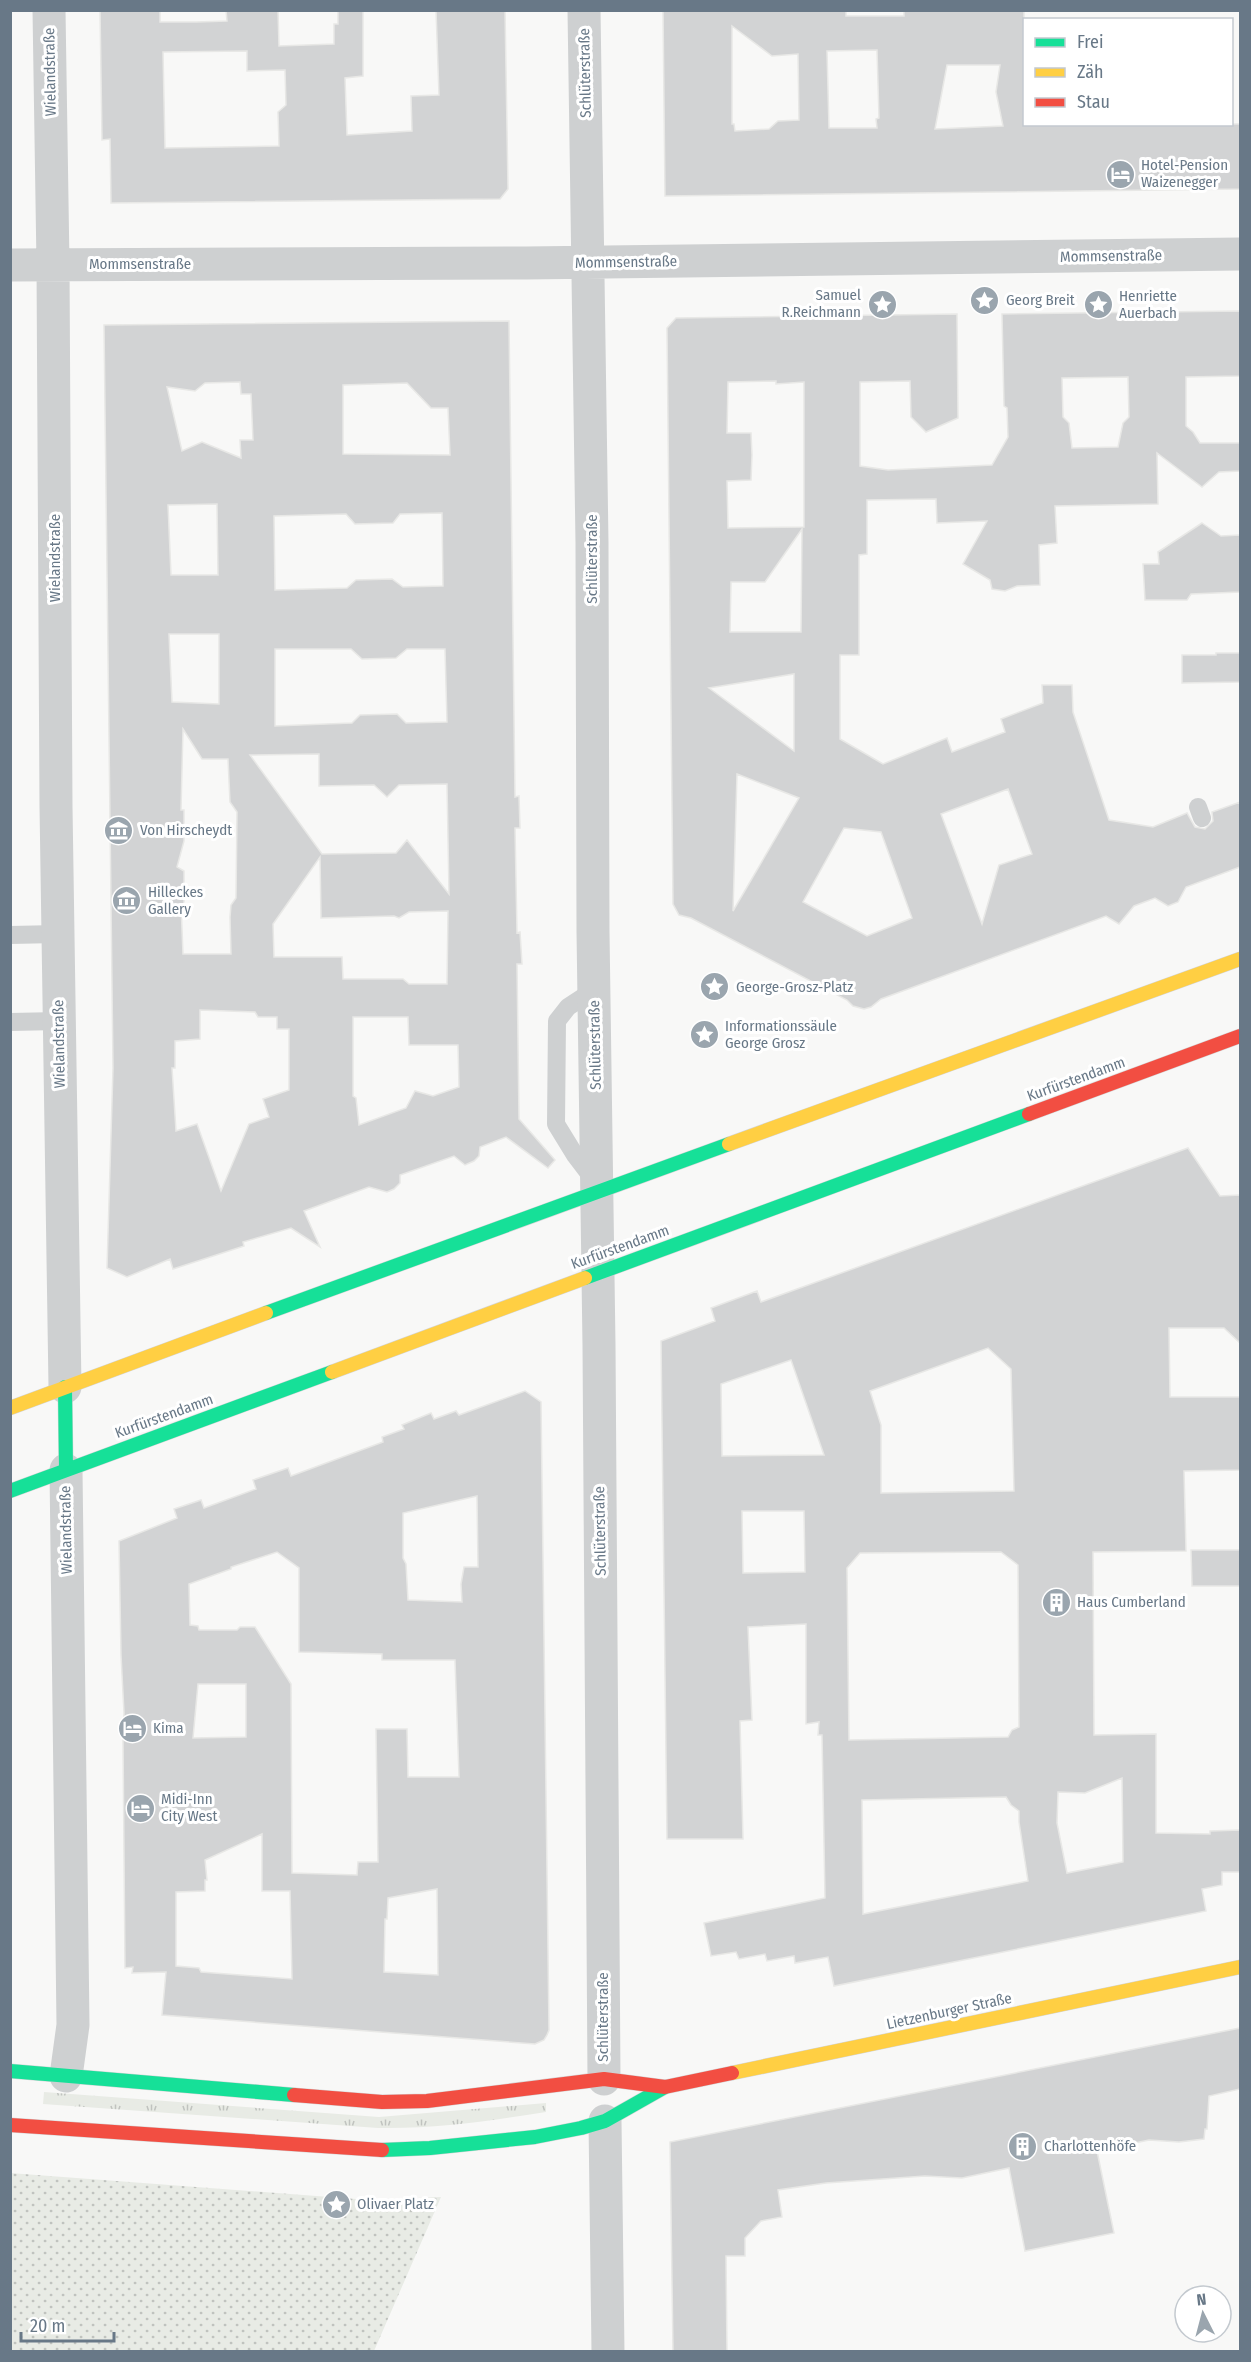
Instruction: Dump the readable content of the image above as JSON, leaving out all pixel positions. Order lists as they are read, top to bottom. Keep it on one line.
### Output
{"streets":{"main road":["Wielandstraße","Kurfürstendamm","Lietzenburger Straße"],"street":["Schlüterstraße","Mommsenstraße"]},"crossings":[["Wielandstraße","Mommsenstraße"],["Wielandstraße","Kurfürstendamm"],["Schlüterstraße","Mommsenstraße"],["Schlüterstraße","Kurfürstendamm"],["Schlüterstraße","Lietzenburger Straße"]],"places":{"hotel":["Hotel-Pension Waizenegger","Kima","Midi-Inn City West"],"place":["Georg Breit","Samuel R.Reichmann","Henriette Auerbach","George-Grosz-Platz","Informationssäule George Grosz","Olivaer Platz"],"museum":["Von Hirscheydt","Hilleckes Gallery"],"building":["Haus Cumberland","Charlottenhöfe"]},"legend":["Frei","Zäh","Stau"],"scale_bar":"20 m","north":"top"}
